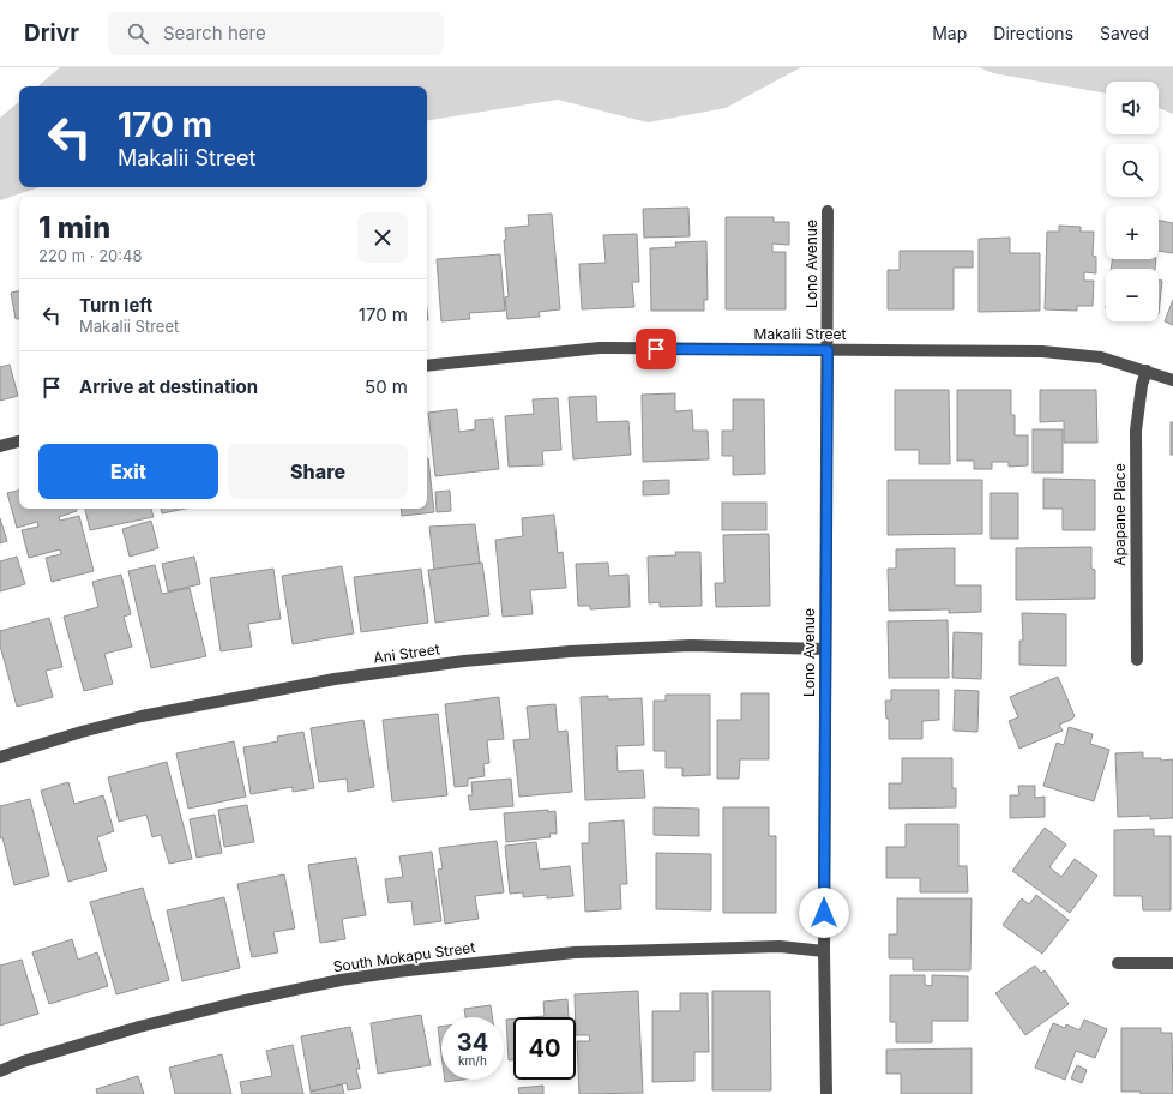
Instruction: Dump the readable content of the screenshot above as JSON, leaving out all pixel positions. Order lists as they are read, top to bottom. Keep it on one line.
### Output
{"streets":{"street":["Lono Avenue","Makalii Street","Apapane Place","Ani Street","South Mokapu Street"]},"crossings":[["Lono Avenue","Makalii Street"],["Lono Avenue","Ani Street"],["Lono Avenue","South Mokapu Street"],["Makalii Street","Apapane Place"]],"page":{"header":"Drivr","search":"Search here","nav":["Map","Directions","Saved"],"map_buttons":["+","−"],"turn":["170 m","Makalii Street"],"heading":["1 min","220 m · 20:48"],"list":[{"name":"Turn left","note":"Makalii Street","value":"170 m"},{"name":"Arrive at destination","value":"50 m"}],"buttons":["Exit","Share"],"speed":"34 km/h","limit":"40"}}
